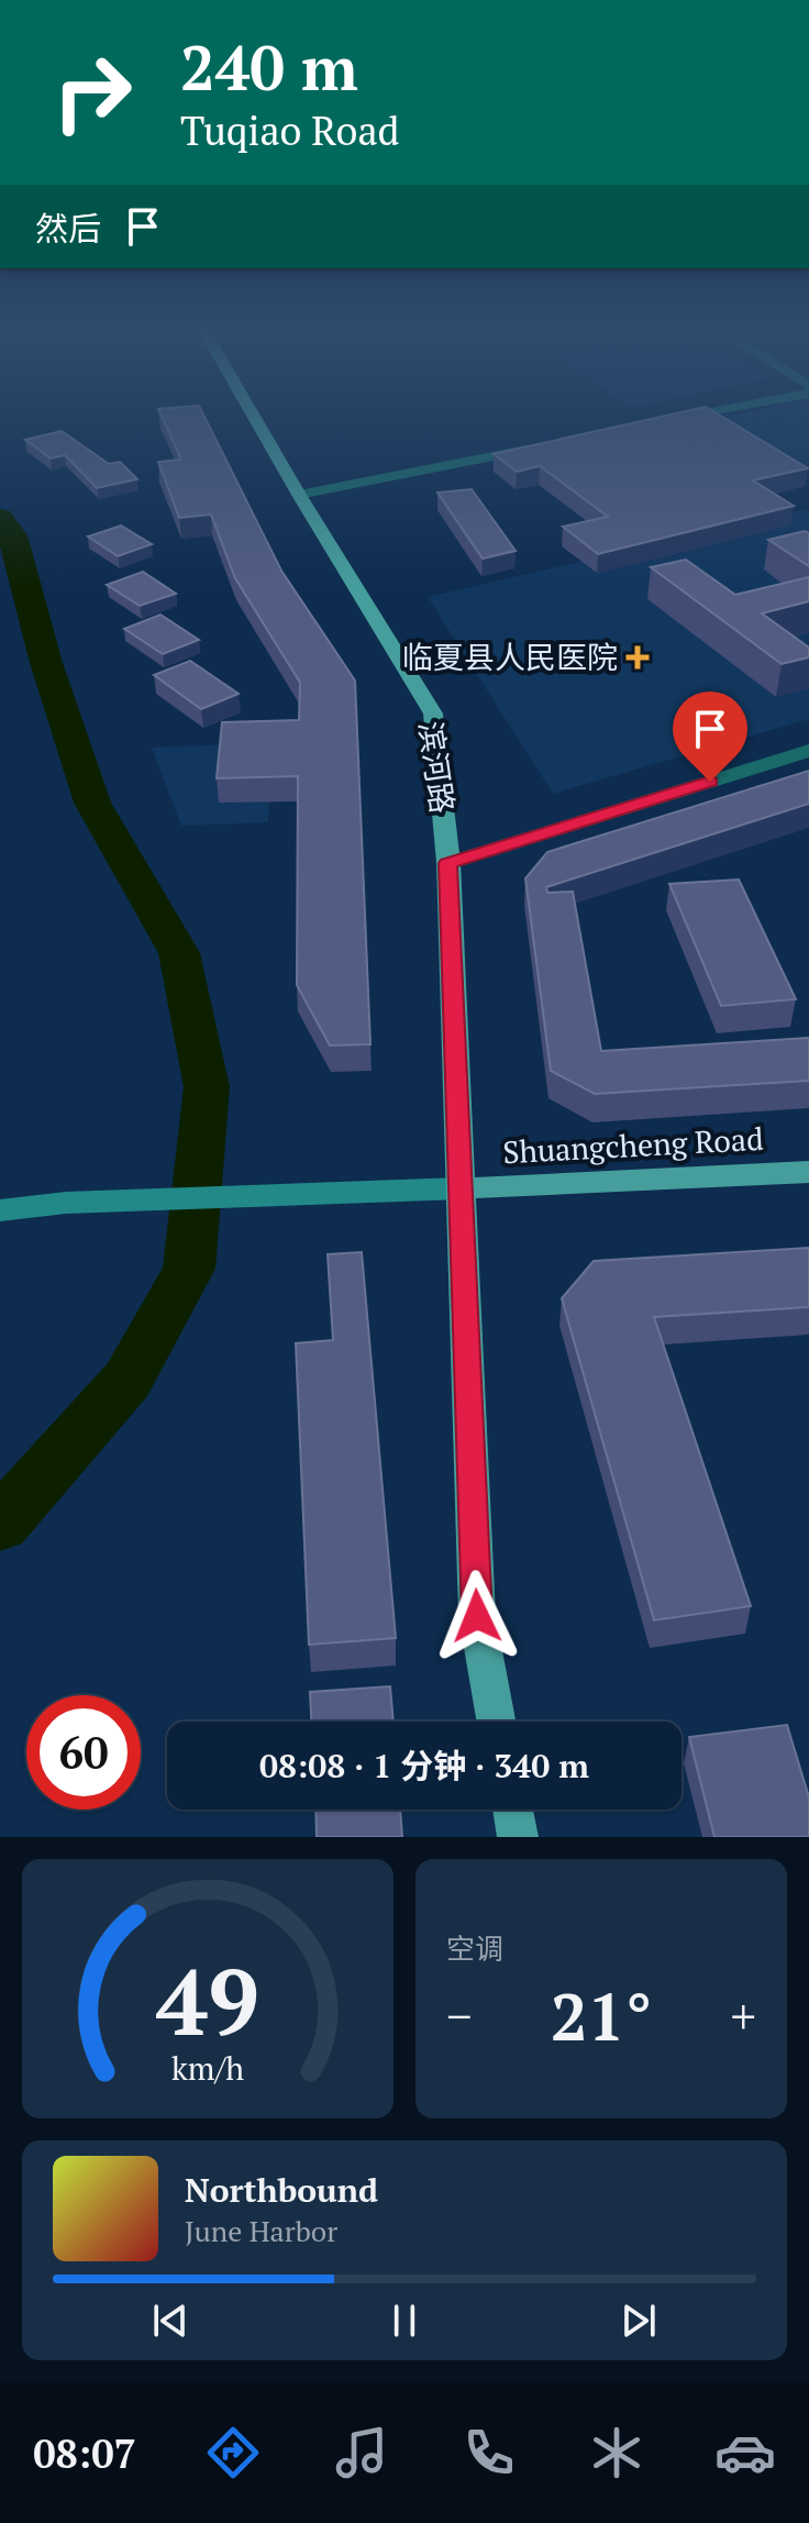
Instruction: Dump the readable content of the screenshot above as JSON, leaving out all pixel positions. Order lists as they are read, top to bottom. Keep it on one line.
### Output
{"streets":{"main road":["滨河路","Shuangcheng Road"]},"crossings":[["滨河路","Shuangcheng Road"]],"places":{"health":["临夏县人民医院"]},"page":{"turn":["240 m","Tuqiao Road"],"then":"然后","limit":"60","trip":"08:08 · 1 分钟 · 340 m","tile":"空调","heat":["−","21°","+"],"song":["Northbound","June Harbor"],"tabs":"08:07","gauge":["49","km/h"]}}
